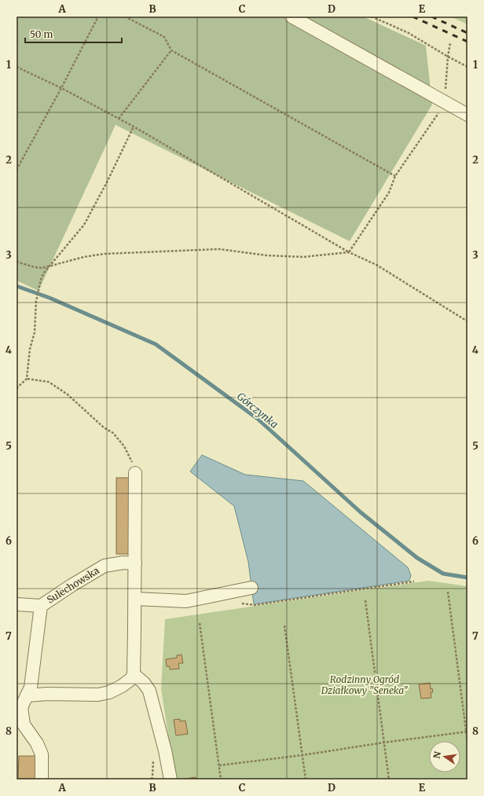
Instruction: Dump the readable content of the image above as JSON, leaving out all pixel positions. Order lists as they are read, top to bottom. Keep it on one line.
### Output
{"streets":{"street":["Sulechowska"]},"water":["Górczynka"],"parks":["Rodzinny Ogród Działkowy \"Seneka\""],"scale_bar":"50 m","north":"left","grid":{"columns":["A","B","C","D","E"],"rows":["1","2","3","4","5","6","7","8"]}}
